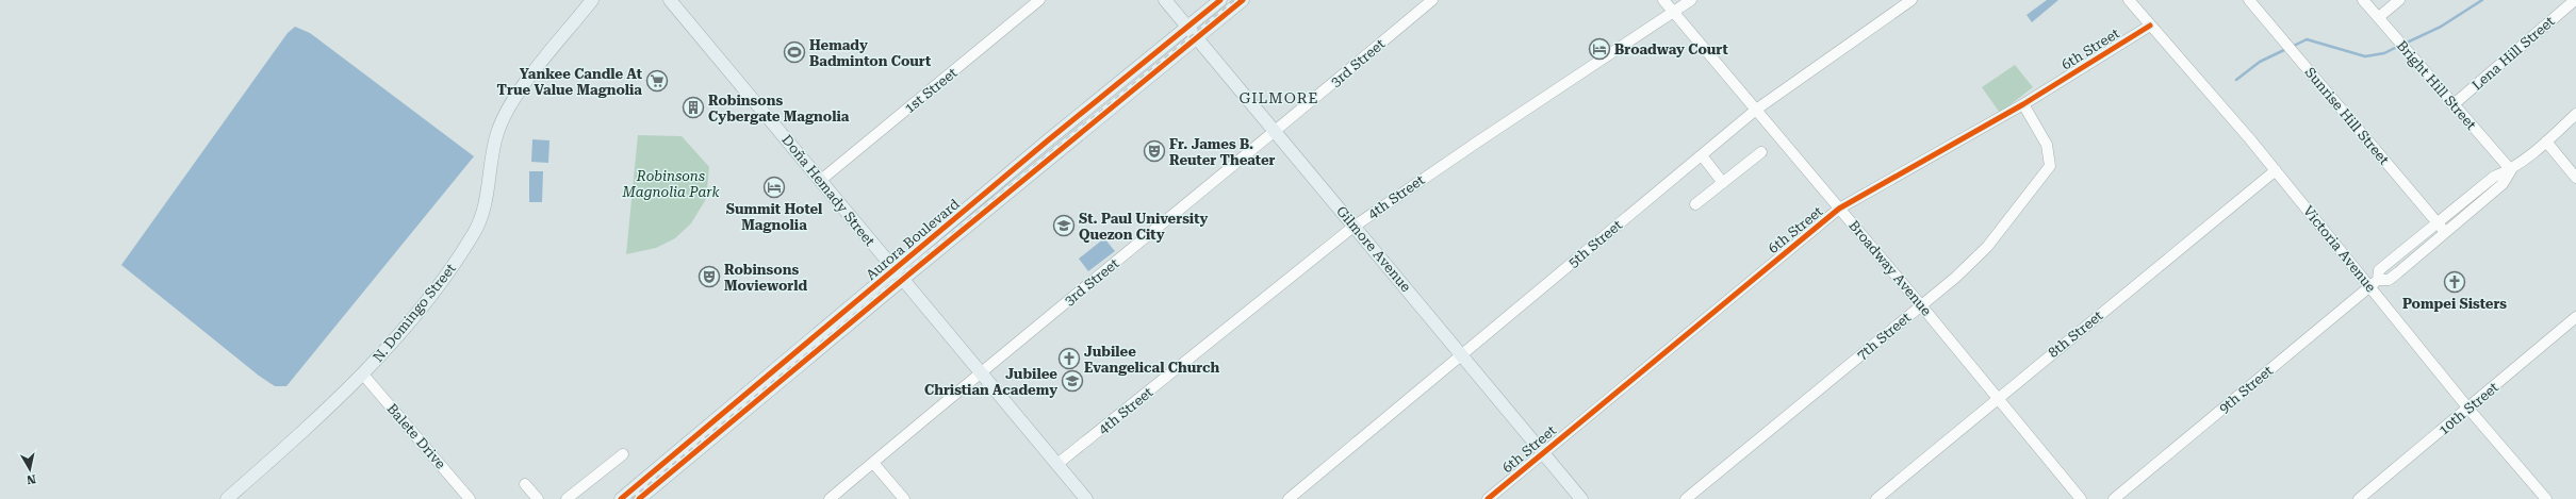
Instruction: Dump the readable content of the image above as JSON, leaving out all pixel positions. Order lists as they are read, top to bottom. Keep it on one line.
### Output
{"streets":{"main road":["Doña Hemady Street","Aurora Boulevard","Gilmore Avenue","N. Domingo Street"],"street":["6th Street","Lena Hill Street","3rd Street","Bright Hill Street","1st Street","Sunrise Hill Street","4th Street","5th Street","Victoria Avenue","Broadway Avenue","8th Street","7th Street","9th Street","10th Street","Balete Drive"]},"crossings":[["6th Street","Gilmore Avenue"],["6th Street","Victoria Avenue"],["6th Street","Broadway Avenue"],["6th Street","7th Street"],["Lena Hill Street","Bright Hill Street"],["3rd Street","Doña Hemady Street"],["3rd Street","Gilmore Avenue"],["Bright Hill Street","9th Street"],["1st Street","Doña Hemady Street"],["Sunrise Hill Street","9th Street"],["Doña Hemady Street","4th Street"],["Doña Hemady Street","Aurora Boulevard"],["4th Street","Gilmore Avenue"],["4th Street","Broadway Avenue"],["Aurora Boulevard","Gilmore Avenue"],["5th Street","Gilmore Avenue"],["5th Street","Broadway Avenue"],["Victoria Avenue","8th Street"],["Victoria Avenue","9th Street"],["Victoria Avenue","10th Street"],["Broadway Avenue","8th Street"],["Broadway Avenue","7th Street"],["N. Domingo Street","Balete Drive"]],"districts":["GILMORE"],"parks":["Robinsons Magnolia Park"],"places":{"hotel":["Broadway Court","Summit Hotel Magnolia"],"sports":["Hemady Badminton Court"],"supermarket":["Yankee Candle At True Value Magnolia"],"building":["Robinsons Cybergate Magnolia"],"theatre":["Fr. James B. Reuter Theater","Robinsons Movieworld"],"school or university":["St. Paul University Quezon City","Jubilee Christian Academy"],"church":["Pompei Sisters","Jubilee Evangelical Church"]},"north":"bottom"}
